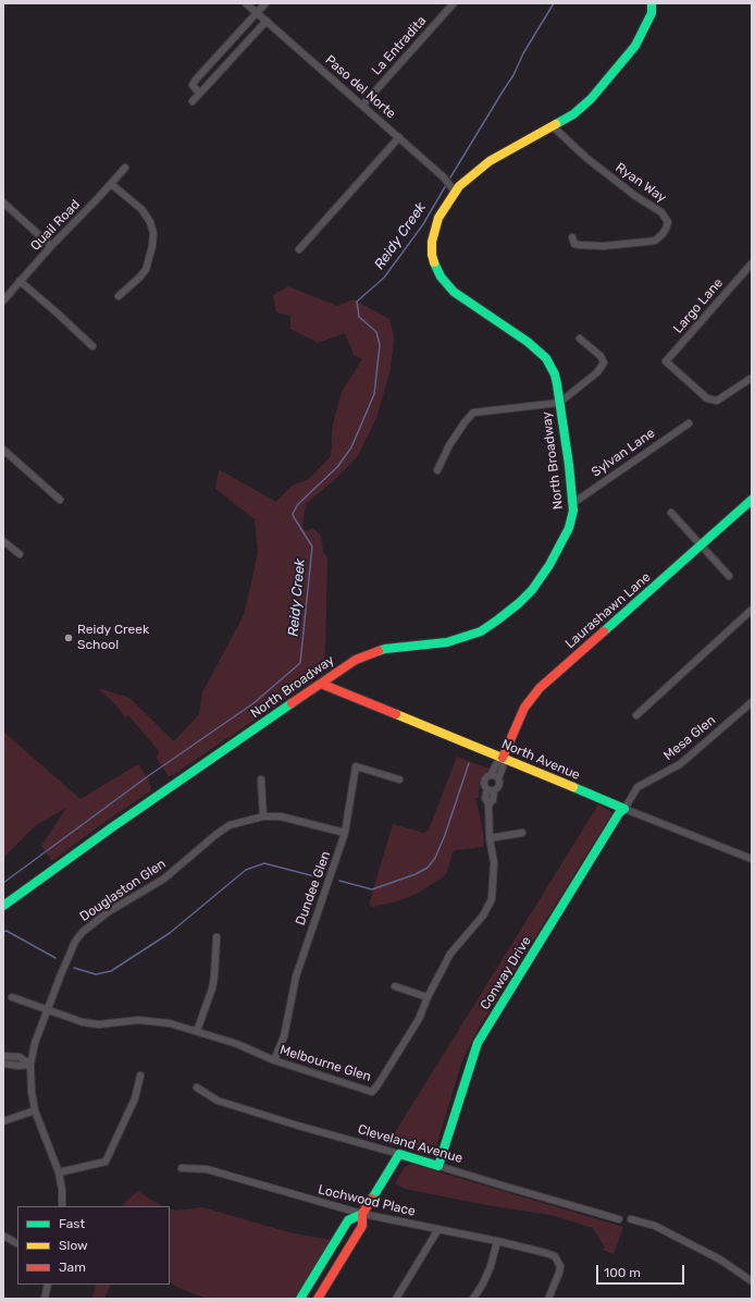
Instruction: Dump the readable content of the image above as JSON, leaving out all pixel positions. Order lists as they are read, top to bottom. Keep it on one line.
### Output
{"streets":{"street":["La Entradita","Paso del Norte","Ryan Way","Quail Road","Largo Lane","Sylvan Lane","North Broadway","Laurashawn Lane","Mesa Glen","North Avenue","Dundee Glen","Douglaston Glen","Conway Drive","Melbourne Glen","Cleveland Avenue","Lochwood Place"]},"crossings":[["La Entradita","Paso del Norte"],["Paso del Norte","North Broadway"],["Ryan Way","North Broadway"],["Sylvan Lane","North Broadway"],["North Broadway","North Avenue"],["Laurashawn Lane","North Avenue"],["Laurashawn Lane","Melbourne Glen"],["Mesa Glen","North Avenue"],["Mesa Glen","Conway Drive"],["North Avenue","Conway Drive"],["North Avenue","Melbourne Glen"],["Dundee Glen","Douglaston Glen"],["Dundee Glen","Melbourne Glen"],["Douglaston Glen","Melbourne Glen"],["Conway Drive","Cleveland Avenue"]],"water":["Reidy Creek"],"places":["Reidy Creek School"],"legend":["Fast","Slow","Jam"],"scale_bar":"100 m"}
